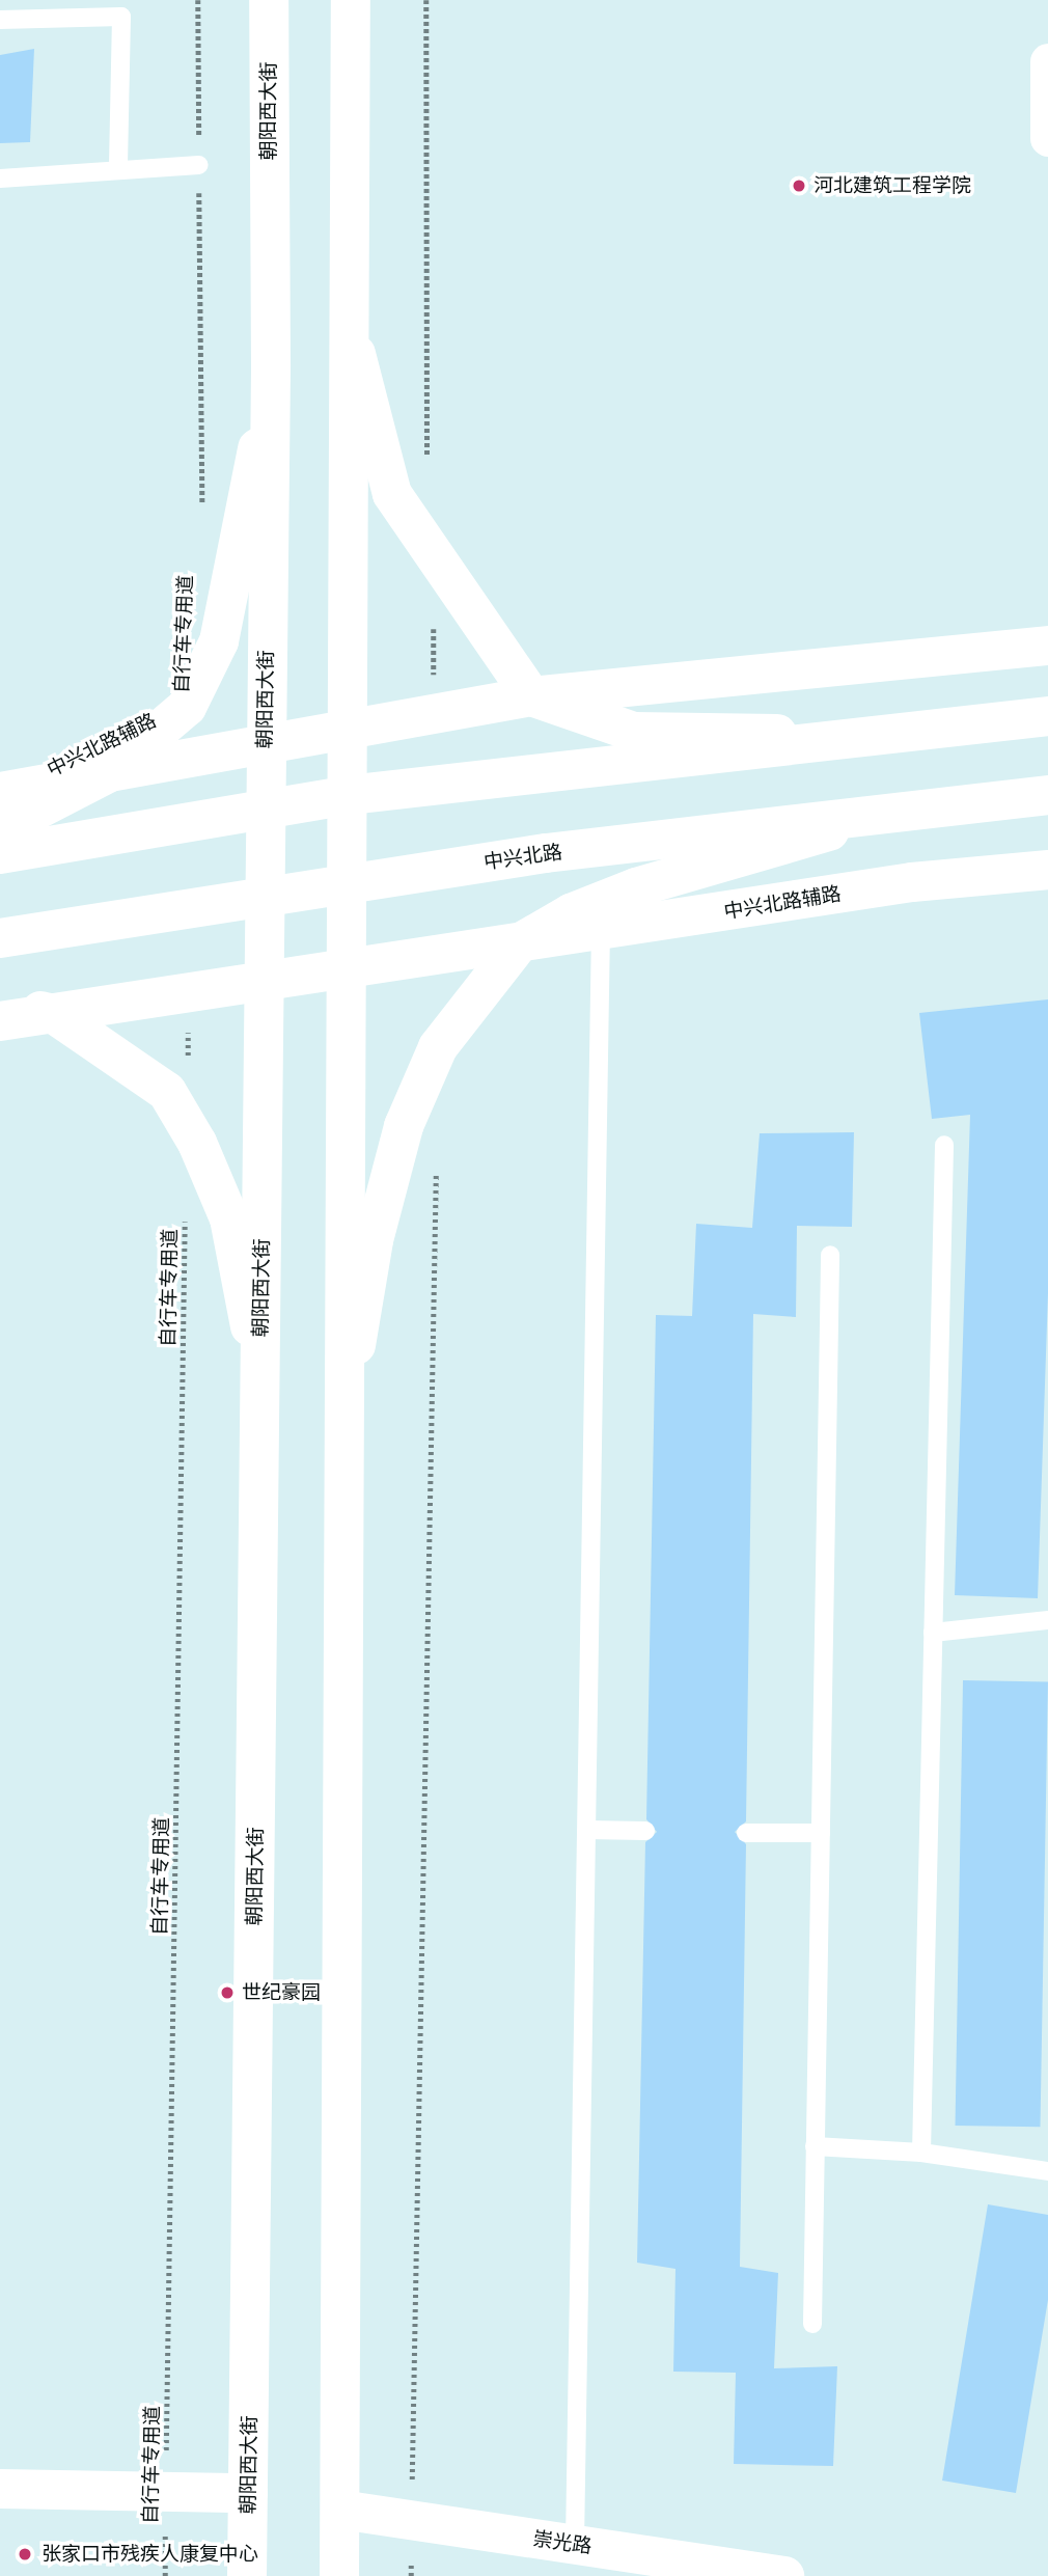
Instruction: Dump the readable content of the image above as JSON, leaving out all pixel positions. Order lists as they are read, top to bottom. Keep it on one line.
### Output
{"streets":{"main road":["朝阳西大街","中兴北路辅路","中兴北路","崇光路"],"path":["自行车专用道"]},"crossings":[["朝阳西大街","中兴北路辅路"],["朝阳西大街","中兴北路"]],"places":["河北建筑工程学院","世纪豪园","张家口市残疾人康复中心"]}
